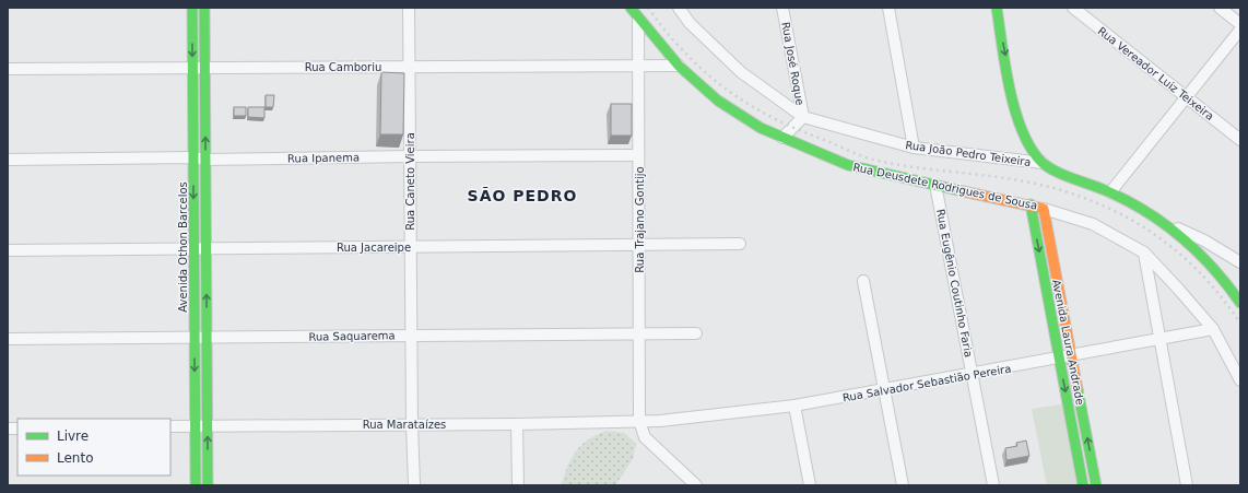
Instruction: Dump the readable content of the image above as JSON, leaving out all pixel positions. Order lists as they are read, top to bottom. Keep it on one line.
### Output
{"streets":{"street":["Rua José Roque","Rua Camboriu","Rua Vereador Luiz Teixeira","Rua João Pedro Teixeira","Rua Ipanema","Rua Caneto Vieira","Rua Deusdete Rodrigues de Sousa","Rua Trajano Gontijo","Avenida Othon Barcelos","Rua Jacareipe","Rua Eugênio Coutinho Faria","Rua Saquarema","Avenida Laura Andrade","Rua Salvador Sebastião Pereira","Rua Marataízes"]},"crossings":[["Rua José Roque","Rua João Pedro Teixeira"],["Rua José Roque","Rua Deusdete Rodrigues de Sousa"],["Rua Camboriu","Rua Caneto Vieira"],["Rua Camboriu","Rua Deusdete Rodrigues de Sousa"],["Rua Camboriu","Rua Trajano Gontijo"],["Rua Camboriu","Avenida Othon Barcelos"],["Rua Ipanema","Rua Caneto Vieira"],["Rua Ipanema","Rua Trajano Gontijo"],["Rua Ipanema","Avenida Othon Barcelos"],["Rua Caneto Vieira","Rua Jacareipe"],["Rua Caneto Vieira","Rua Saquarema"],["Rua Caneto Vieira","Rua Marataízes"],["Rua Deusdete Rodrigues de Sousa","Rua Trajano Gontijo"],["Rua Deusdete Rodrigues de Sousa","Rua Eugênio Coutinho Faria"],["Rua Deusdete Rodrigues de Sousa","Avenida Laura Andrade"],["Rua Deusdete Rodrigues de Sousa","Rua Salvador Sebastião Pereira"],["Rua Trajano Gontijo","Rua Jacareipe"],["Rua Trajano Gontijo","Rua Saquarema"],["Rua Trajano Gontijo","Rua Salvador Sebastião Pereira"],["Rua Trajano Gontijo","Rua Marataízes"],["Avenida Othon Barcelos","Rua Jacareipe"],["Avenida Othon Barcelos","Rua Saquarema"],["Avenida Othon Barcelos","Rua Marataízes"],["Rua Eugênio Coutinho Faria","Rua Salvador Sebastião Pereira"],["Avenida Laura Andrade","Rua Salvador Sebastião Pereira"],["Rua Salvador Sebastião Pereira","Rua Marataízes"]],"districts":["SÃO PEDRO"],"legend":["Livre","Lento"]}
